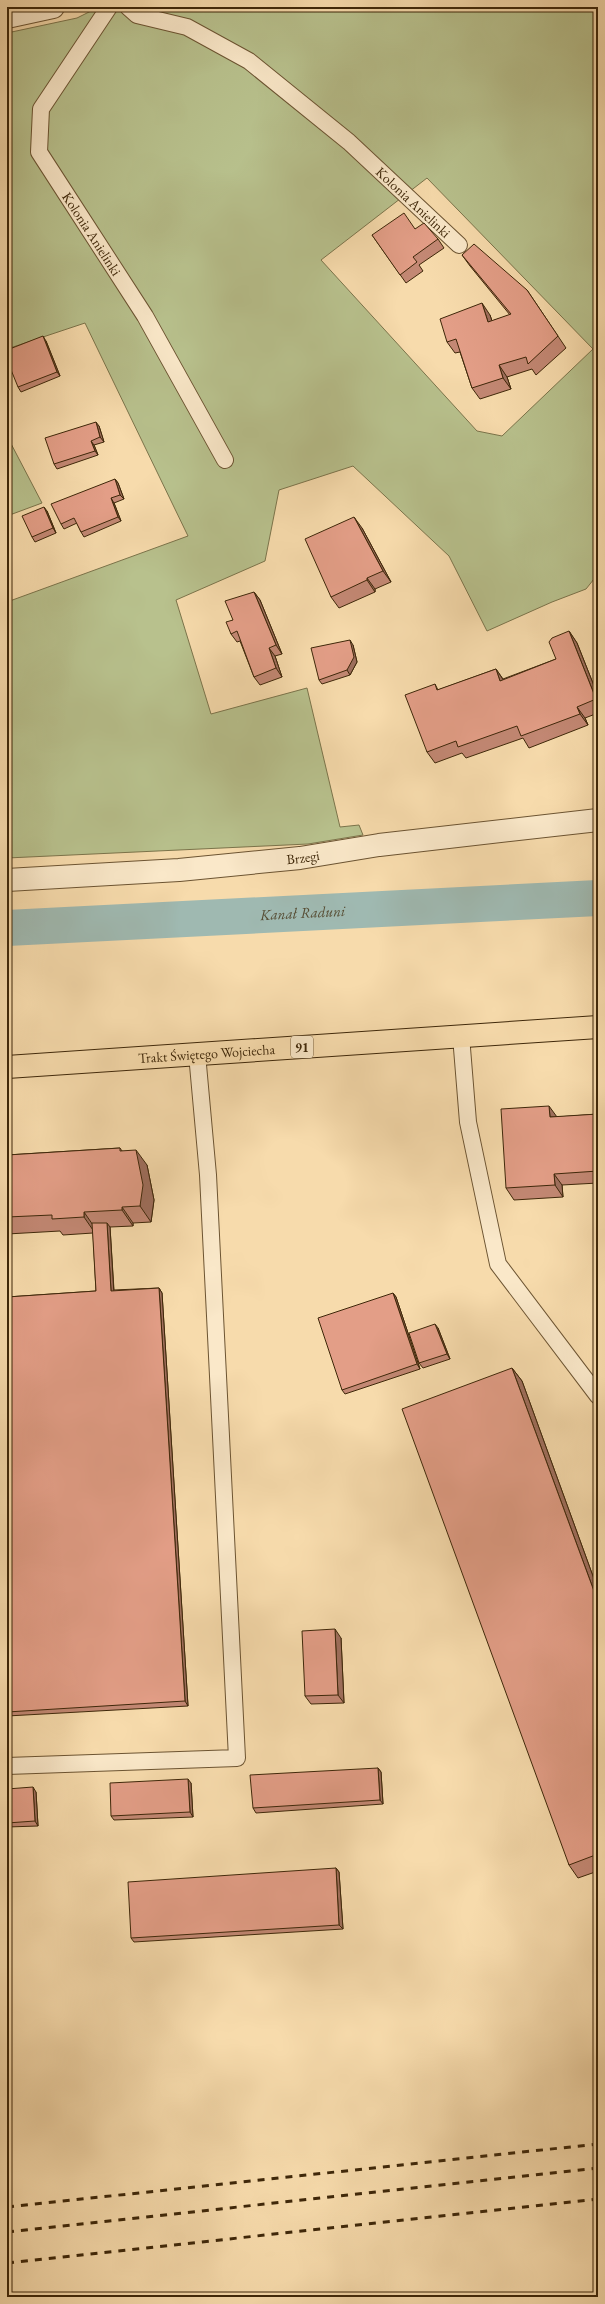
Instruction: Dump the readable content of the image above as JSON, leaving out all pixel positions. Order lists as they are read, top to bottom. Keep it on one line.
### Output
{"streets":{"main road":["91","Trakt Świętego Wojciecha"],"street":["Brzegi"],"lane":["Kolonia Anielinki"]},"water":["Kanał Raduni"]}
